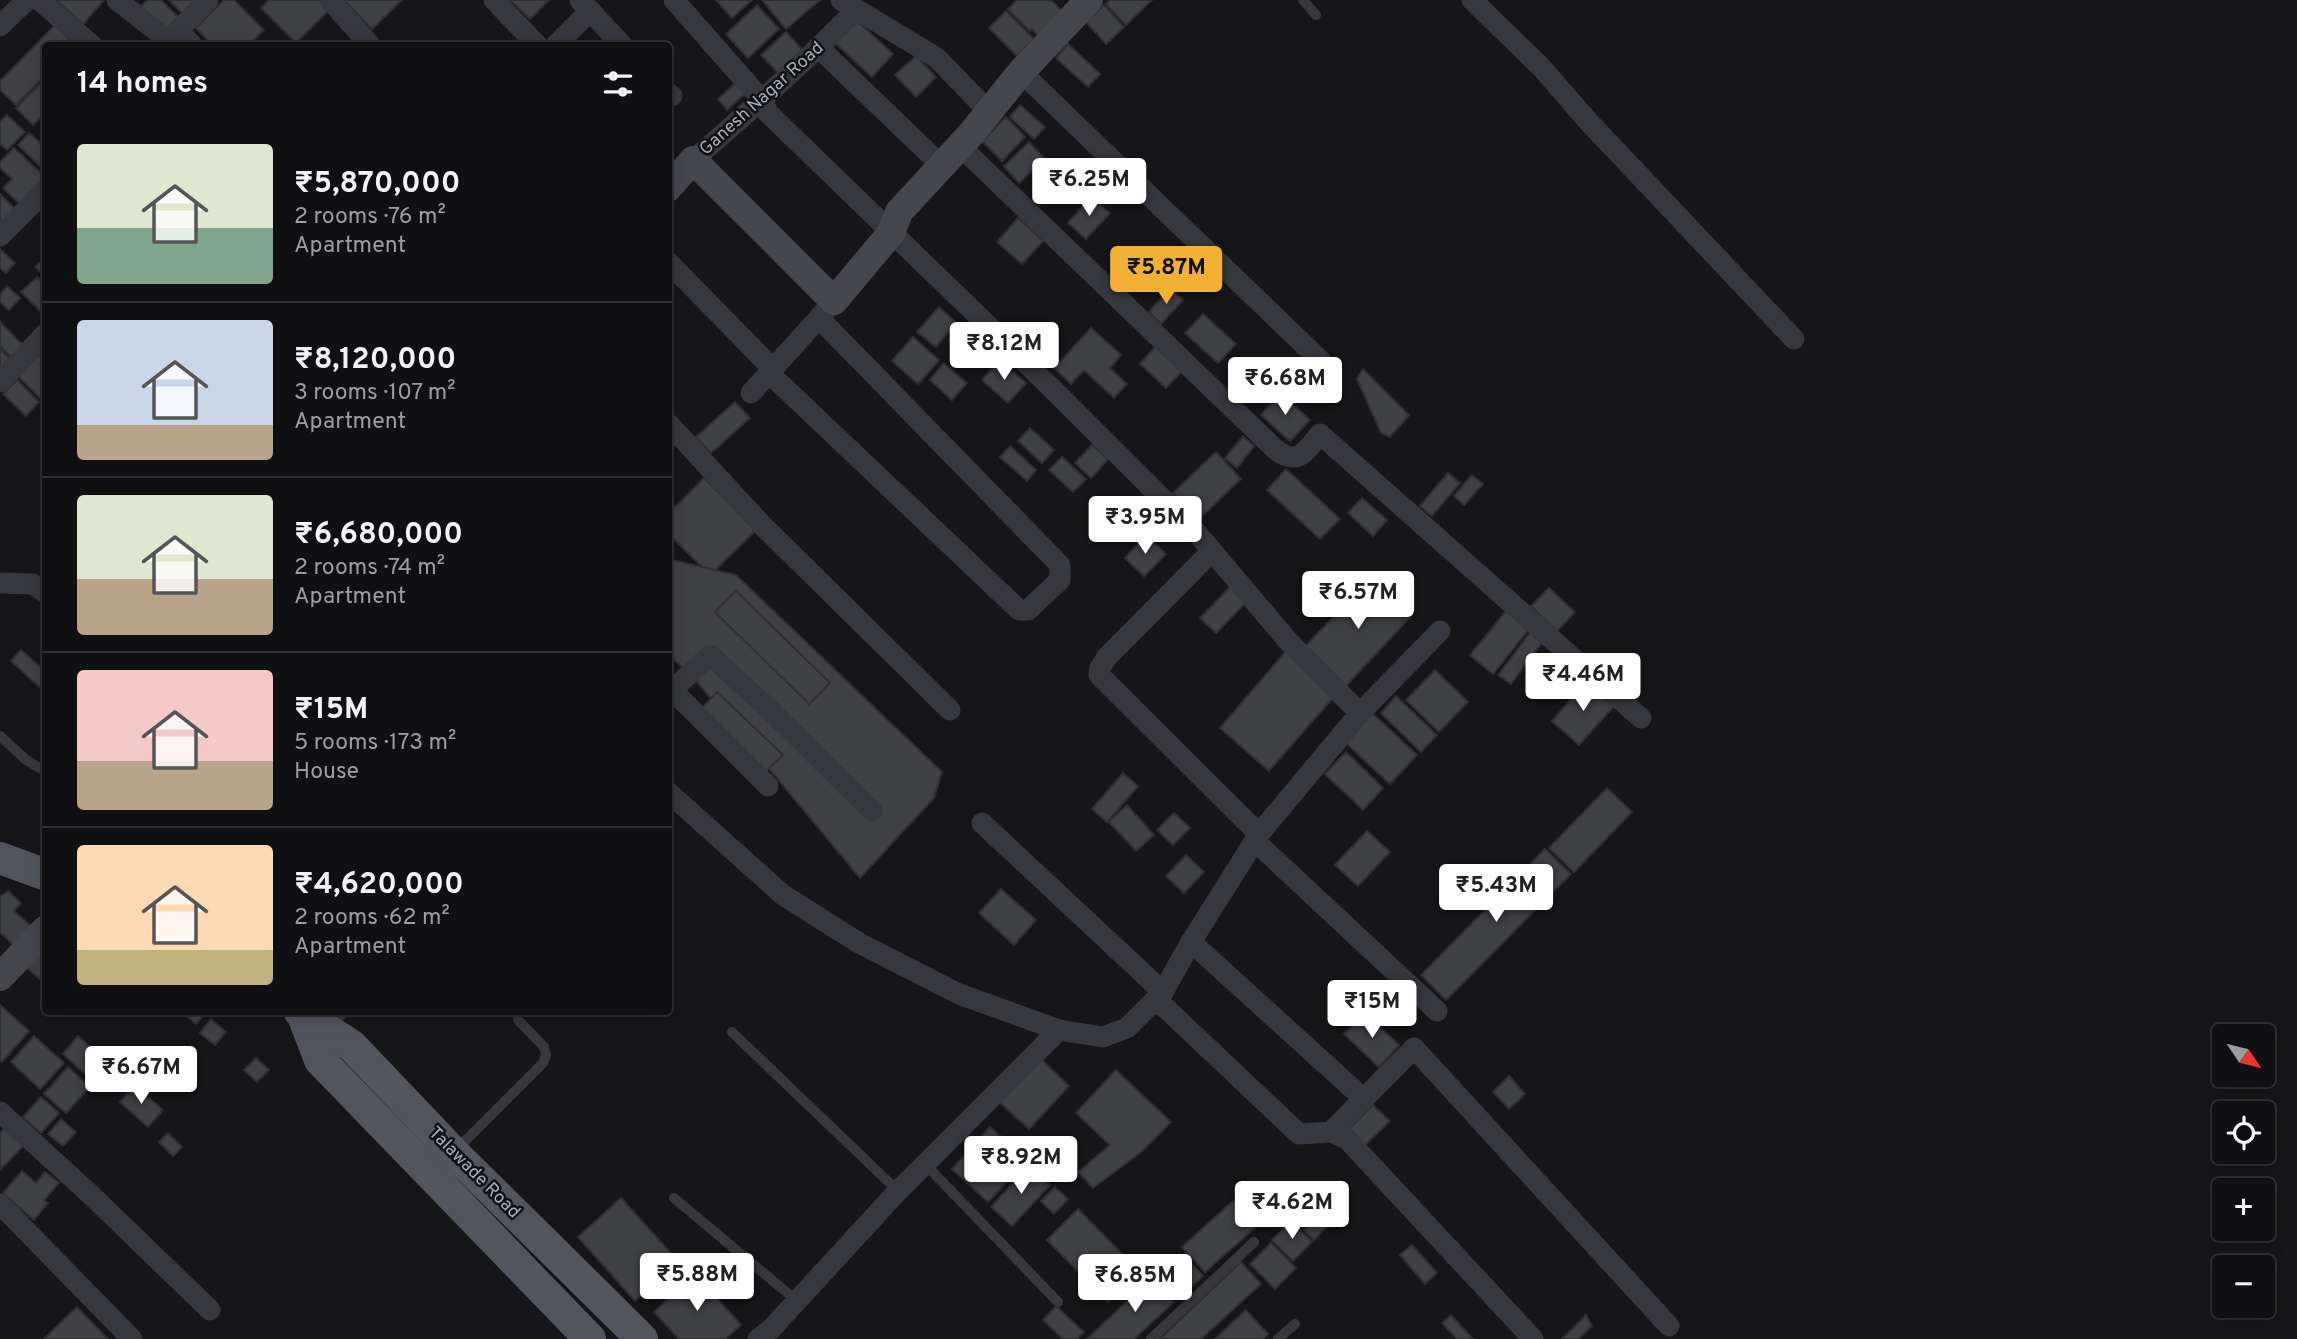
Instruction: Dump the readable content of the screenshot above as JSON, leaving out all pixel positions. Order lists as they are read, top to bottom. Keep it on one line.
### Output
{"streets":{"main road":["Talawade Road"],"street":["Ganesh Nagar Road"]},"north":"bottom right","page":{"heading":"14 homes","list":[{"name":"₹5,870,000","note":"2 rooms · 76 m² · Apartment"},{"name":"₹8,120,000","note":"3 rooms · 107 m² · Apartment"},{"name":"₹6,680,000","note":"2 rooms · 74 m² · Apartment"},{"name":"₹15M","note":"5 rooms · 173 m² · House"},{"name":"₹4,620,000","note":"2 rooms · 62 m² · Apartment"}],"price":["₹6.25M","₹5.87M","₹8.12M","₹6.68M","₹3.95M","₹6.57M","₹4.46M","₹5.43M","₹15M","₹6.67M","₹8.92M","₹4.62M","₹5.88M","₹6.85M"],"map_buttons":["+","−"]}}
